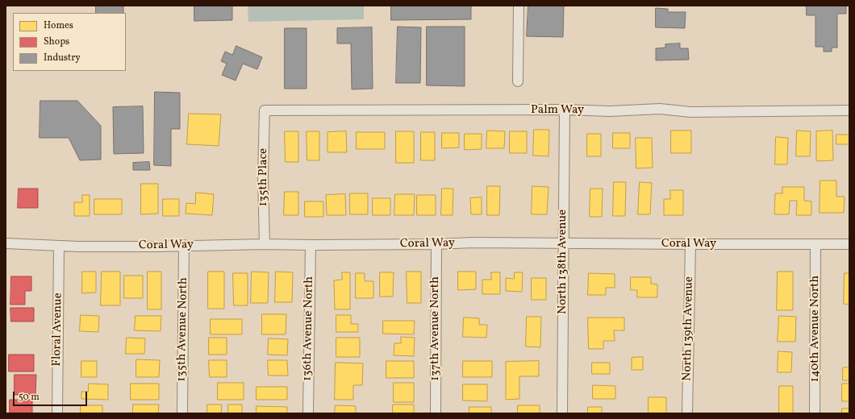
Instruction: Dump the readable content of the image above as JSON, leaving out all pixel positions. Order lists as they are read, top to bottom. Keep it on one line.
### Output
{"streets":{"street":["Palm Way","135th Place","Coral Way","North 138th Avenue","136th Avenue North","137th Avenue North","North 139th Avenue","140th Avenue North","Floral Avenue","135th Avenue North"]},"crossings":[["Palm Way","135th Place"],["Palm Way","North 138th Avenue"],["135th Place","Coral Way"],["Coral Way","North 138th Avenue"],["Coral Way","136th Avenue North"],["Coral Way","137th Avenue North"],["Coral Way","North 139th Avenue"],["Coral Way","140th Avenue North"],["Coral Way","Floral Avenue"],["Coral Way","135th Avenue North"]],"legend":["Homes","Shops","Industry"],"scale_bar":"50 m"}
